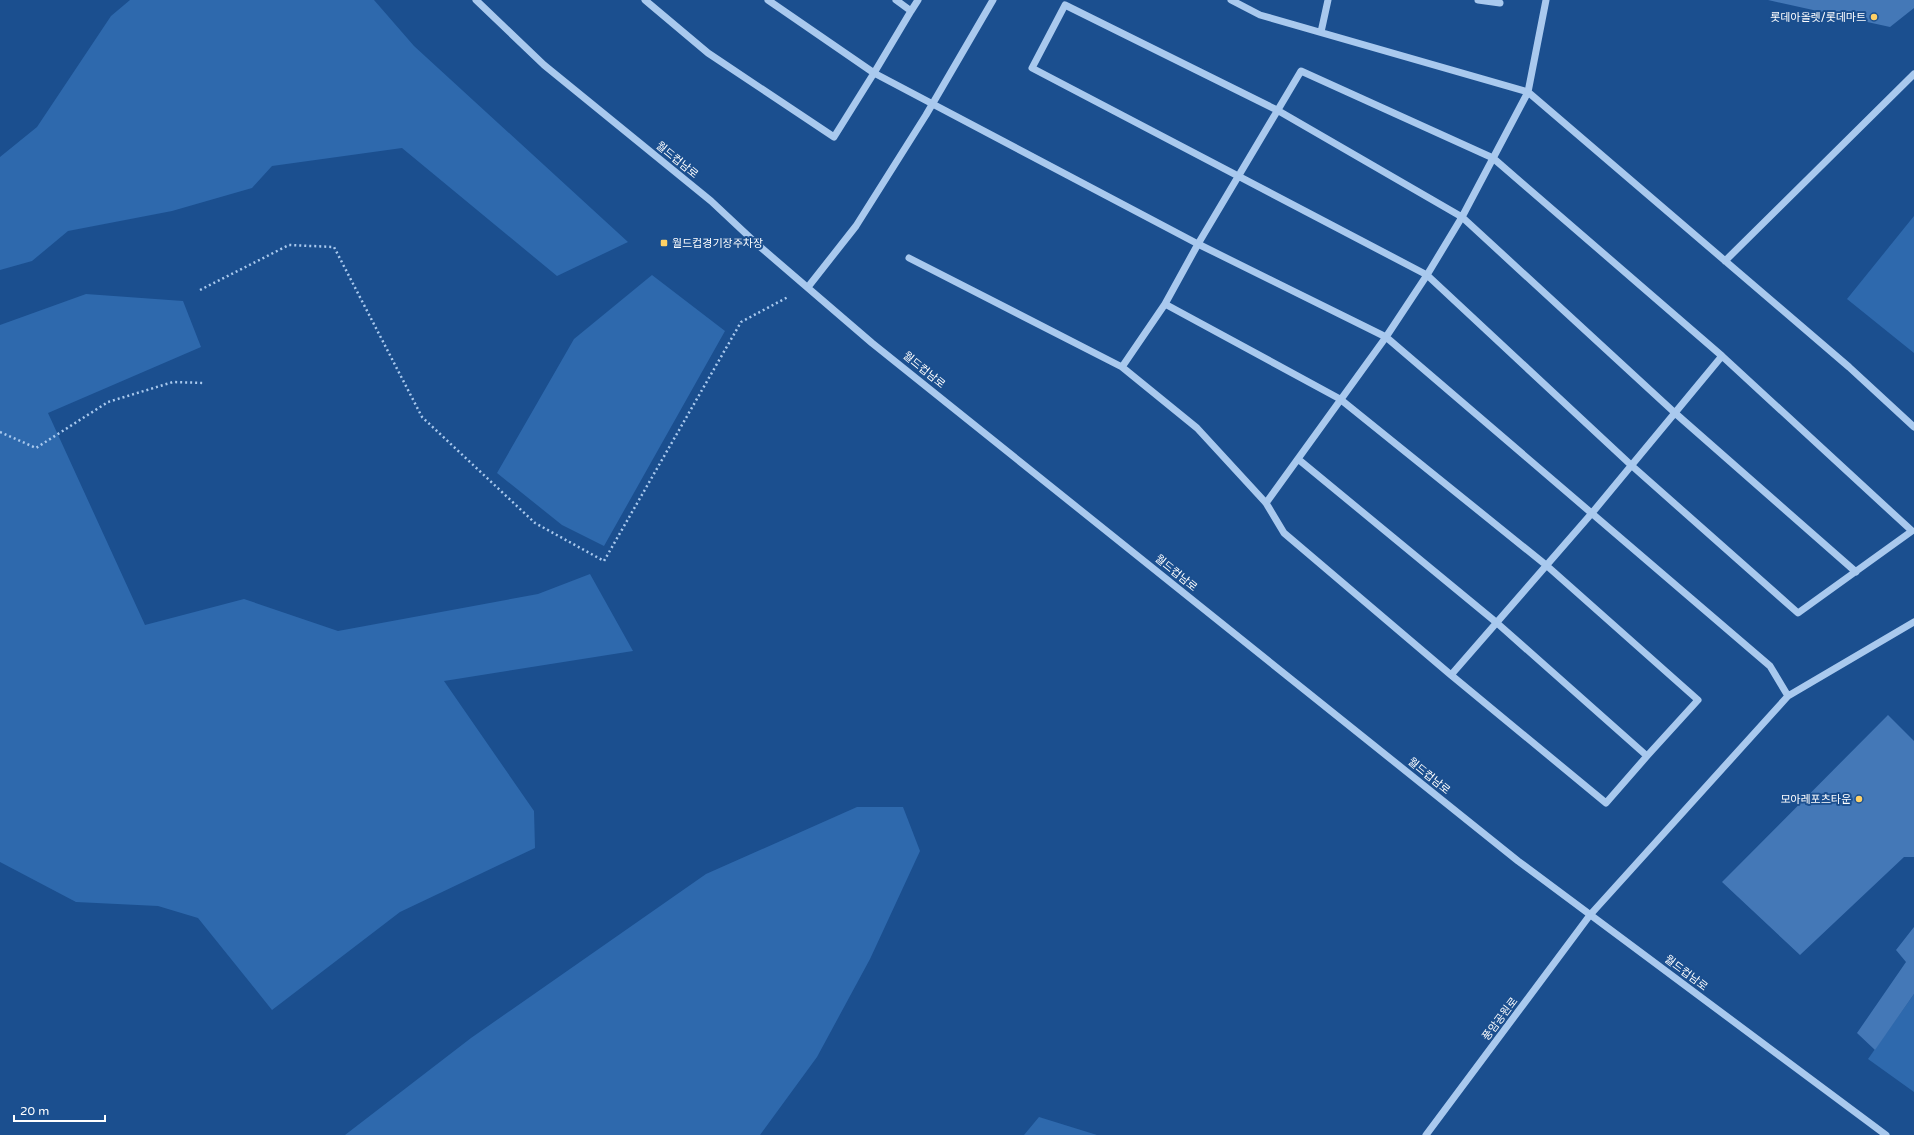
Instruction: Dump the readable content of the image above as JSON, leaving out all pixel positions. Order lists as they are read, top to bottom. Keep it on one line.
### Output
{"streets":{"street":["월드컵남로","풍암공원로"]},"crossings":[["월드컵남로","풍암공원로"]],"places":{"other":["롯데아올렛/롯데마트","모아레포츠타운"],"transit":["월드컵경기장주차장"]},"scale_bar":"20 m"}
